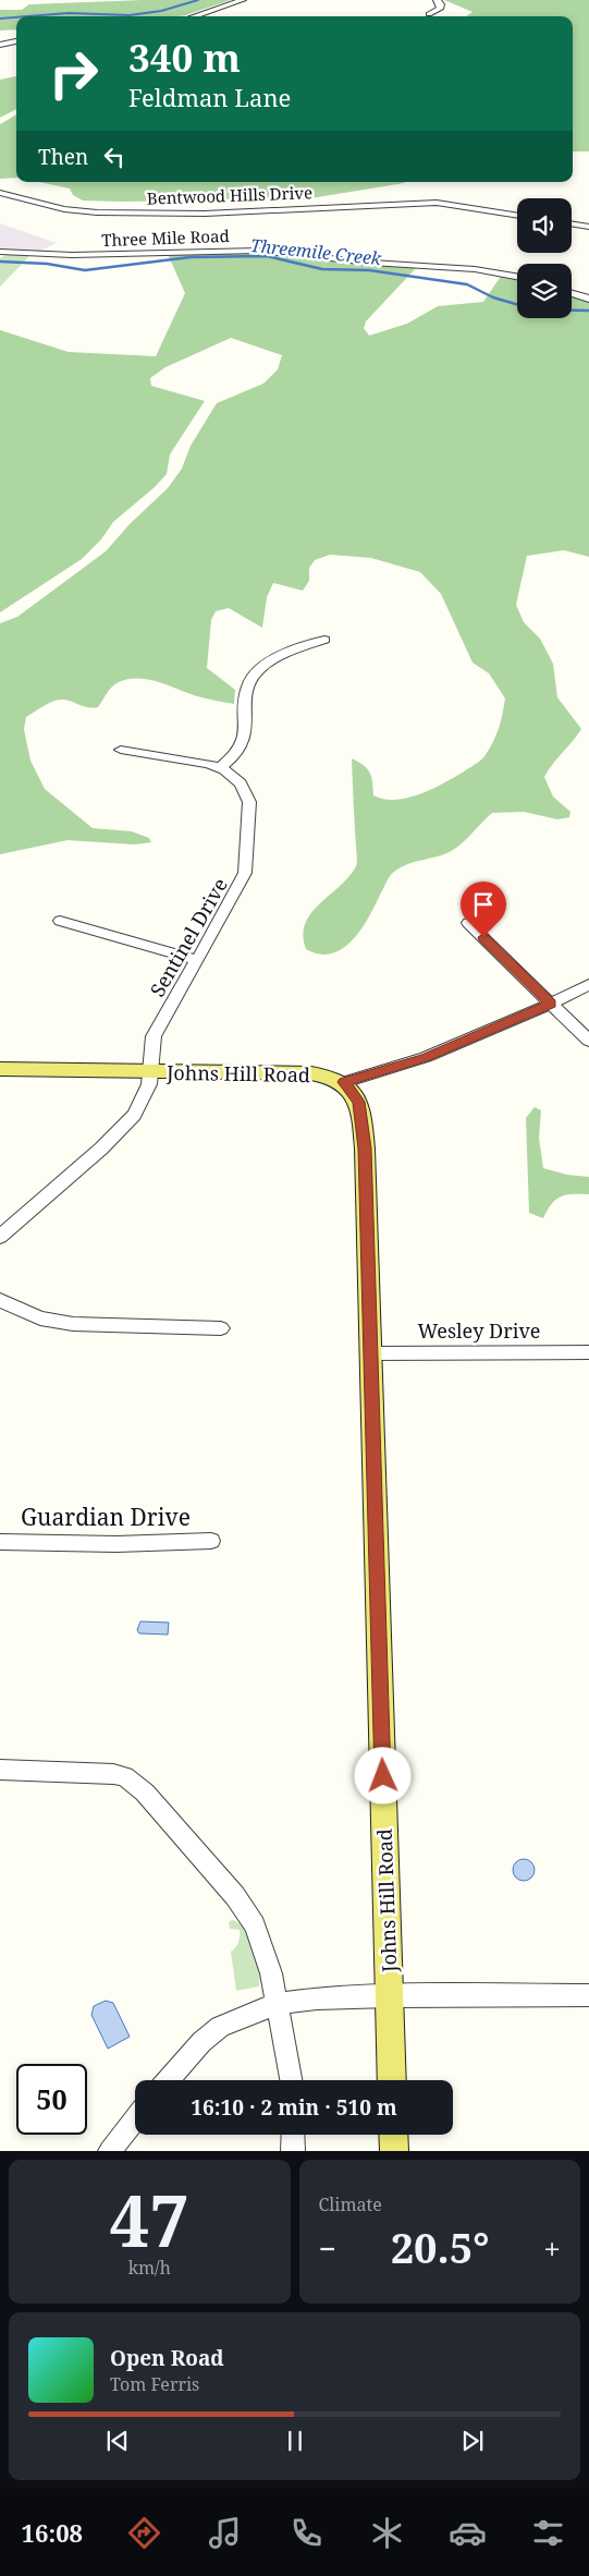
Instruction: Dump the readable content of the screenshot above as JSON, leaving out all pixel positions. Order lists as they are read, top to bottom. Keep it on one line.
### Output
{"streets":{"main road":["Johns Hill Road"],"street":["Bentwood Hills Drive","Three Mile Road","Sentinel Drive","Wesley Drive","Guardian Drive"]},"crossings":[["Sentinel Drive","Johns Hill Road"],["Johns Hill Road","Wesley Drive"]],"water":["Threemile Creek"],"page":{"turn":["340 m","Feldman Lane"],"then":"Then","limit":"50","trip":"16:10 · 2 min · 510 m","tile":[["47","km/h"],"Climate"],"heat":["−","20.5°","+"],"song":["Open Road","Tom Ferris"],"tabs":"16:08"}}
